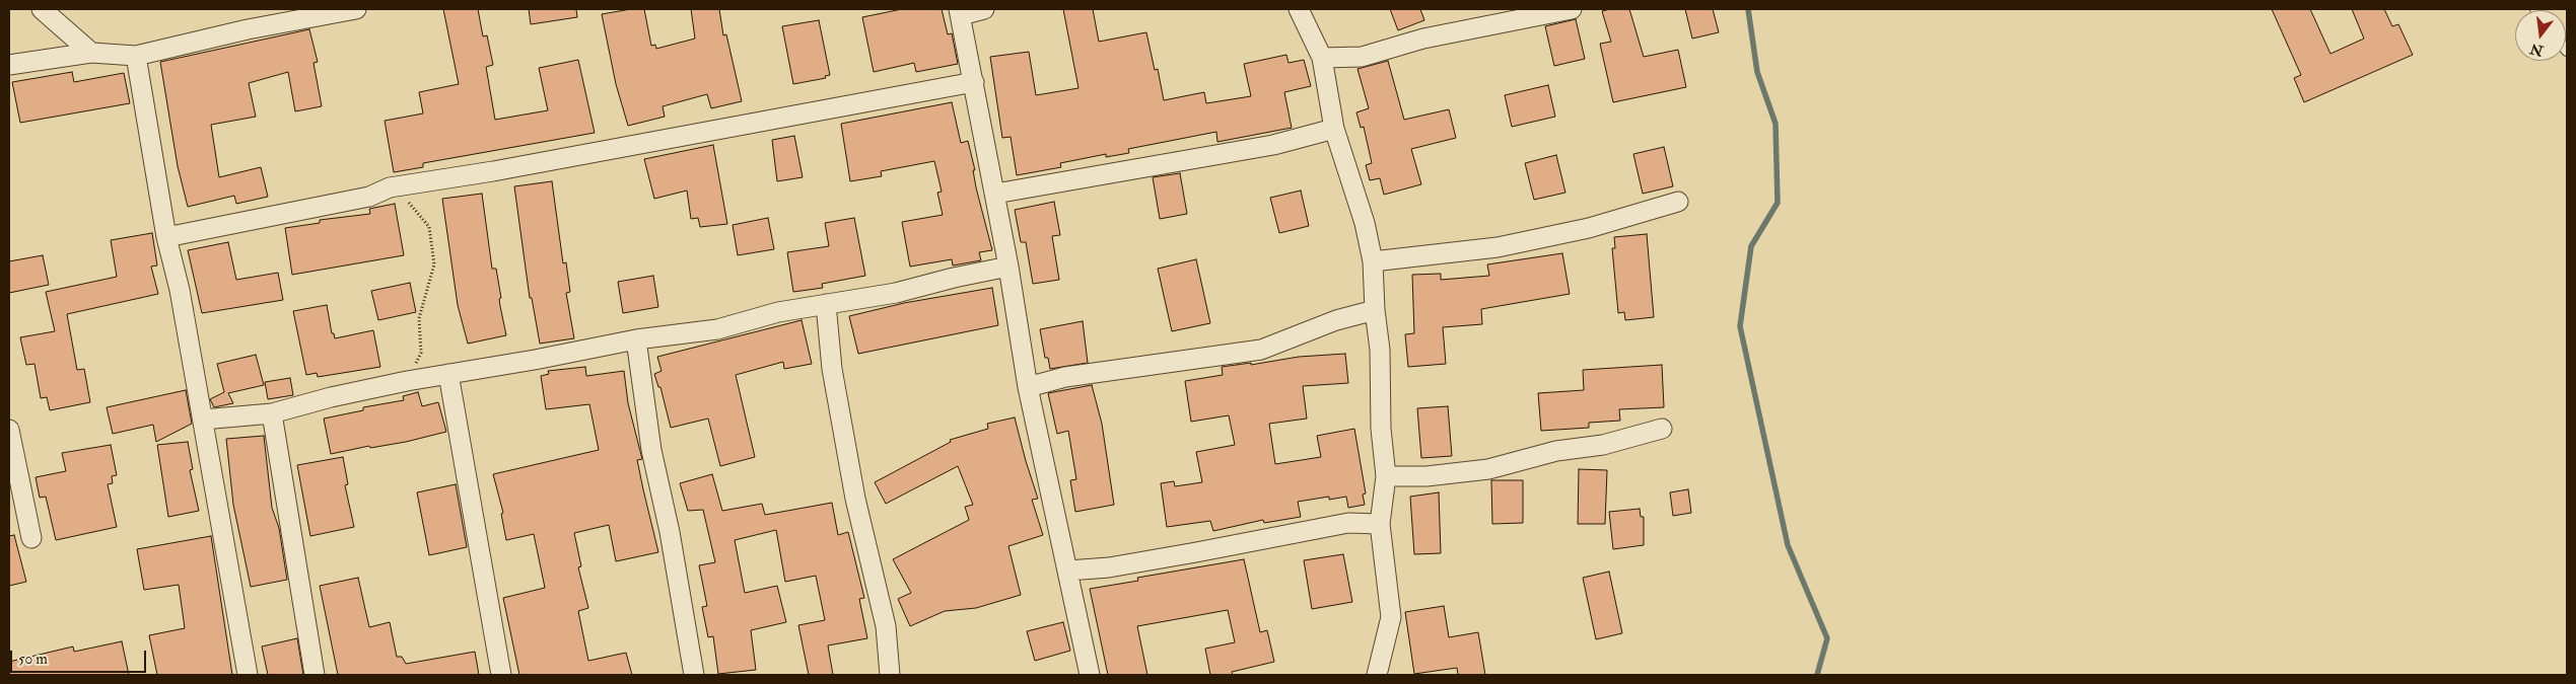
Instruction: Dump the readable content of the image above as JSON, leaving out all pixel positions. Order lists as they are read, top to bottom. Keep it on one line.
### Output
{"scale_bar":"50 m","north":"bottom"}
